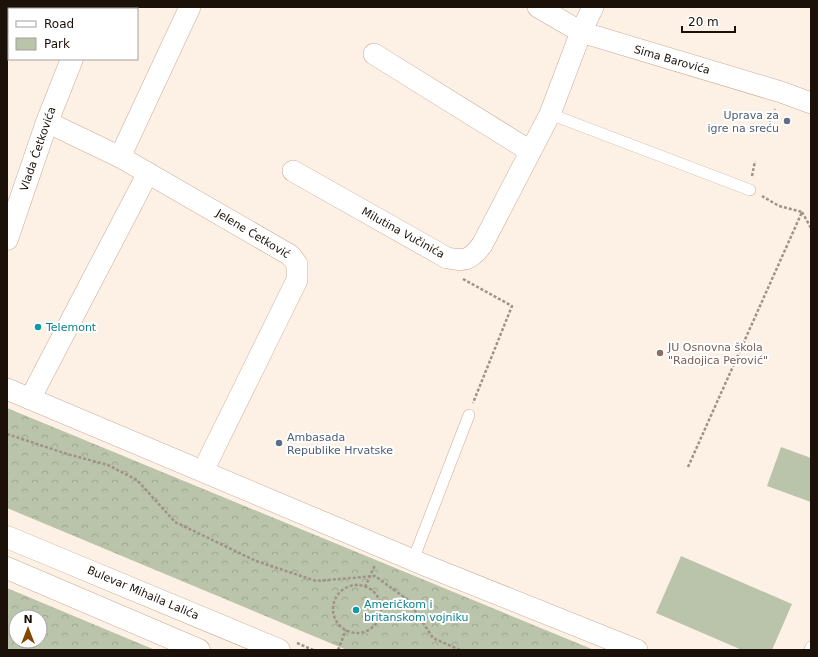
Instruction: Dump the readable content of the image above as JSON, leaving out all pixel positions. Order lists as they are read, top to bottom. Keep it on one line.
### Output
{"streets":{"main road":["Vlada Ćetkovića","Bulevar Mihaila Lalića"],"street":["Sima Barovića","Milutina Vučinića","Jelene Ćetković"]},"crossings":[["Sima Barovića","Milutina Vučinića"],["Vlada Ćetkovića","Jelene Ćetković"]],"places":["Uprava za igre na sreću","Telemont","JU Osnovna škola \"Radojica Perović\"","Ambasada Republike Hrvatske","Američkom i britanskom vojniku"],"legend":["Road","Park"],"scale_bar":"20 m","north":"top"}
